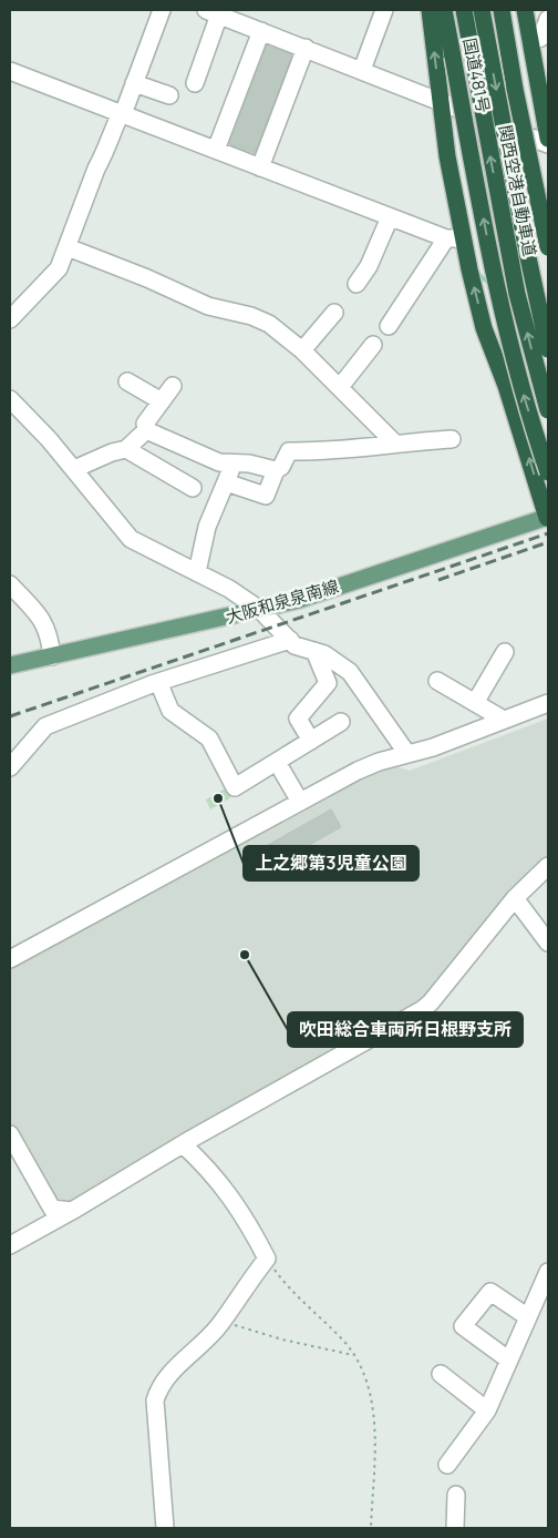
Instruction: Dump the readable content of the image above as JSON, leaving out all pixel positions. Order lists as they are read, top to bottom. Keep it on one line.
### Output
{"streets":{"highway":["国道481号","関西空港自動車道"],"main road":["大阪和泉泉南線"]},"places":["上之郷第3児童公園","吹田総合車両所日根野支所"]}
